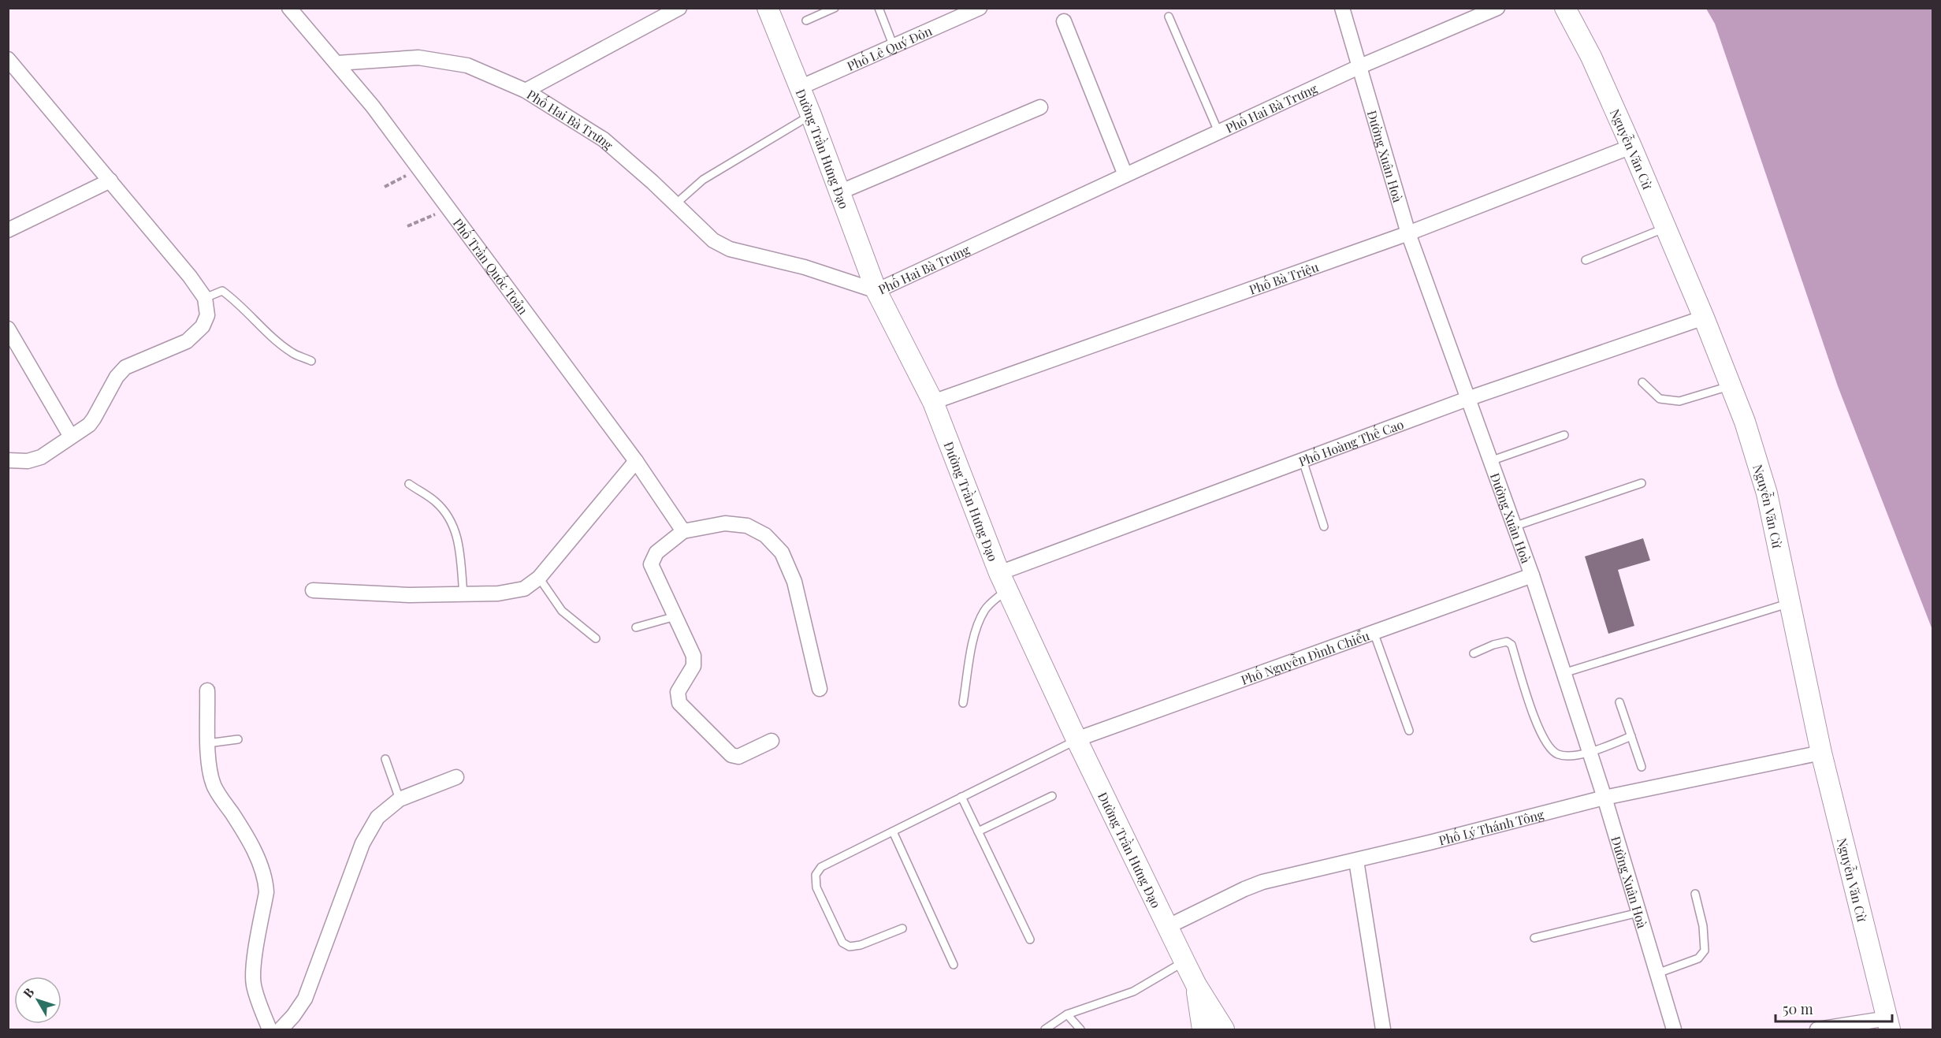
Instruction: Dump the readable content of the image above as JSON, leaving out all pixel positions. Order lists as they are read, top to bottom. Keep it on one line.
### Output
{"streets":{"street":["Phố Lê Quý Đôn","Phố Hai Bà Trưng","Nguyễn Văn Cừ","Đường Trần Hưng Đạo","Đường Xuân Hoà","Phố Trần Quốc Toản","Phố Bà Triệu","Phố Hoàng Thế Cao","Phố Nguyễn Đình Chiểu","Phố Lý Thánh Tông"]},"crossings":[["Phố Lê Quý Đôn","Đường Trần Hưng Đạo"],["Phố Hai Bà Trưng","Đường Trần Hưng Đạo"],["Phố Hai Bà Trưng","Đường Xuân Hoà"],["Phố Hai Bà Trưng","Phố Trần Quốc Toản"],["Nguyễn Văn Cừ","Phố Bà Triệu"],["Nguyễn Văn Cừ","Phố Hoàng Thế Cao"],["Nguyễn Văn Cừ","Phố Lý Thánh Tông"],["Đường Trần Hưng Đạo","Phố Bà Triệu"],["Đường Trần Hưng Đạo","Phố Hoàng Thế Cao"],["Đường Trần Hưng Đạo","Phố Nguyễn Đình Chiểu"],["Đường Trần Hưng Đạo","Phố Lý Thánh Tông"],["Đường Xuân Hoà","Phố Bà Triệu"],["Đường Xuân Hoà","Phố Hoàng Thế Cao"],["Đường Xuân Hoà","Phố Nguyễn Đình Chiểu"],["Đường Xuân Hoà","Phố Lý Thánh Tông"]],"scale_bar":"50 m","north":"top left"}
